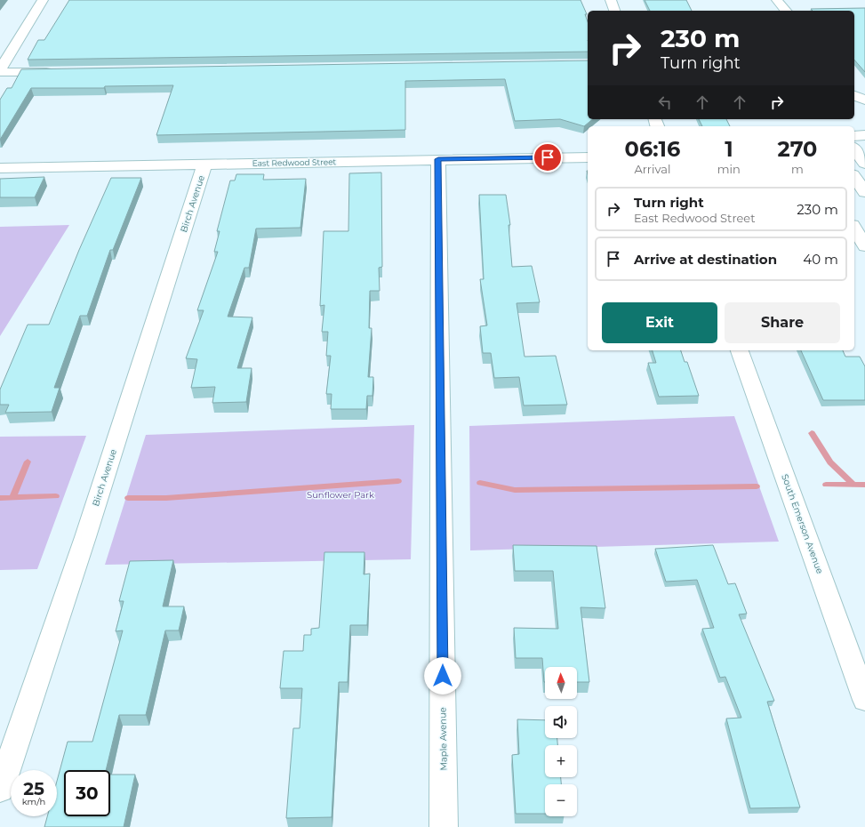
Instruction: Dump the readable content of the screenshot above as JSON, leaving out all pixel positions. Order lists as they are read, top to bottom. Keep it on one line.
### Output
{"streets":{"street":["East Redwood Street","Birch Avenue","South Emerson Avenue","Maple Avenue"]},"crossings":[["East Redwood Street","Birch Avenue"],["East Redwood Street","Maple Avenue"]],"parks":["Sunflower Park"],"north":"top","page":{"turn":["230 m","Turn right"],"eta":["06:16","Arrival","1","min","270","m"],"list":[{"name":"Turn right","note":"East Redwood Street","value":"230 m"},{"name":"Arrive at destination","value":"40 m"}],"buttons":["Exit","Share"],"map_buttons":["+","−"],"speed":"25 km/h","limit":"30"}}
